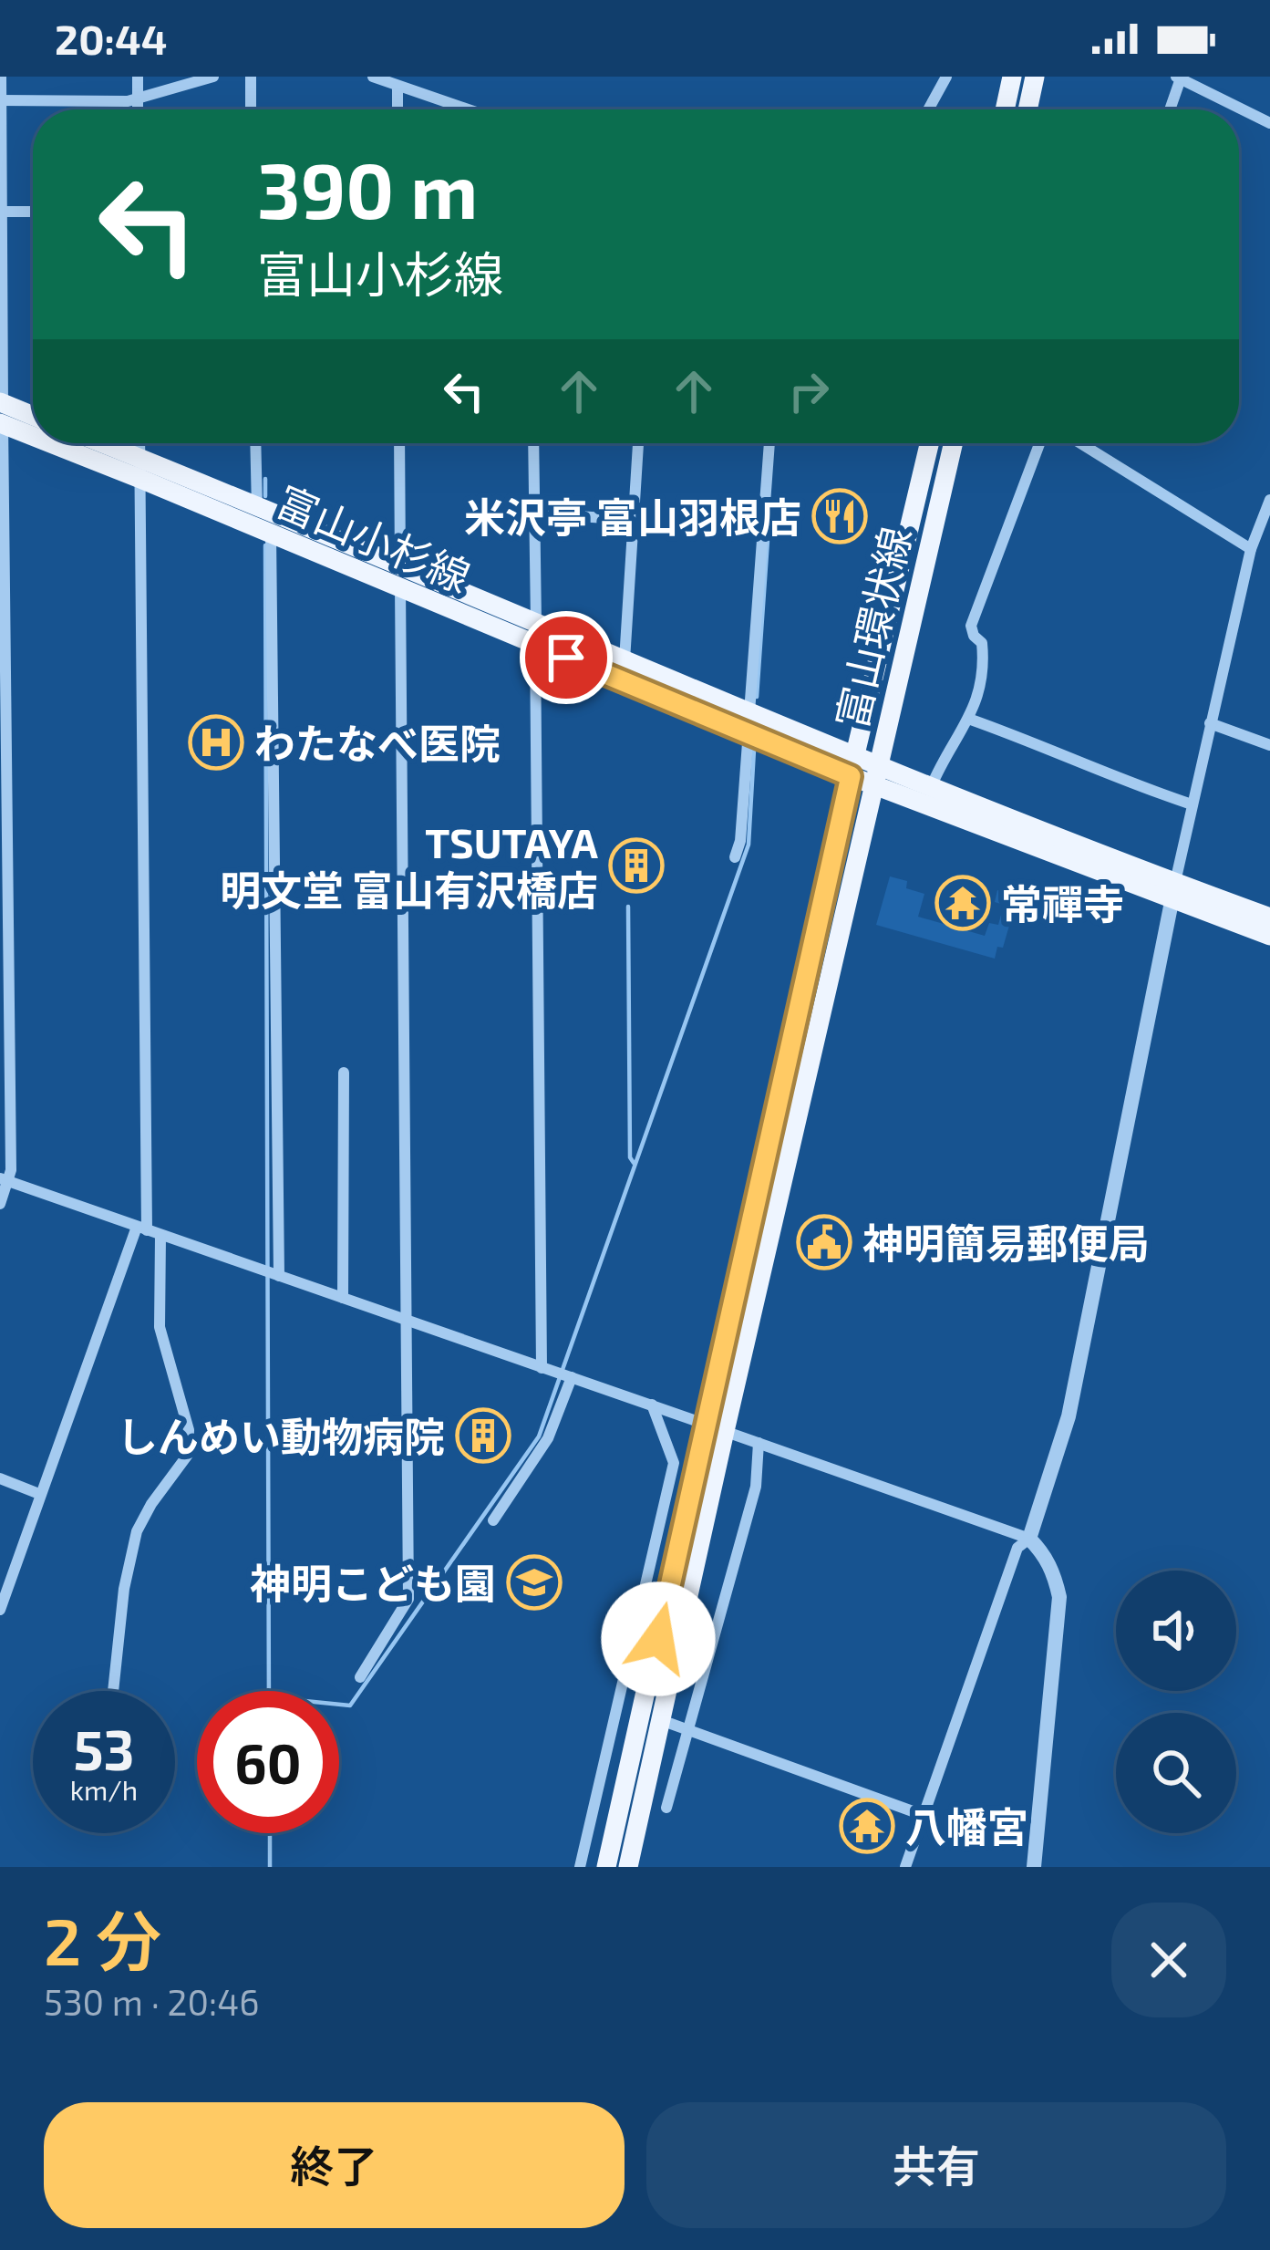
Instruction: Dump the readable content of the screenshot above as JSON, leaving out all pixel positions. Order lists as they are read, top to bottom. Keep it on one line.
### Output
{"streets":{"main road":["富山小杉線","富山環状線"]},"crossings":[["富山小杉線","富山環状線"]],"places":{"restaurant":["米沢亭 富山羽根店"],"hospital":["わたなべ医院"],"building":["TSUTAYA 明文堂 富山有沢橋店","しんめい動物病院"],"temple":["常禪寺","八幡宮"],"public building":["神明簡易郵便局"],"school or university":["神明こども園"]},"page":{"status":"20:44","turn":["390 m","富山小杉線"],"speed":"53 km/h","limit":"60","heading":["2 分","530 m · 20:46"],"buttons":["終了","共有"]}}
